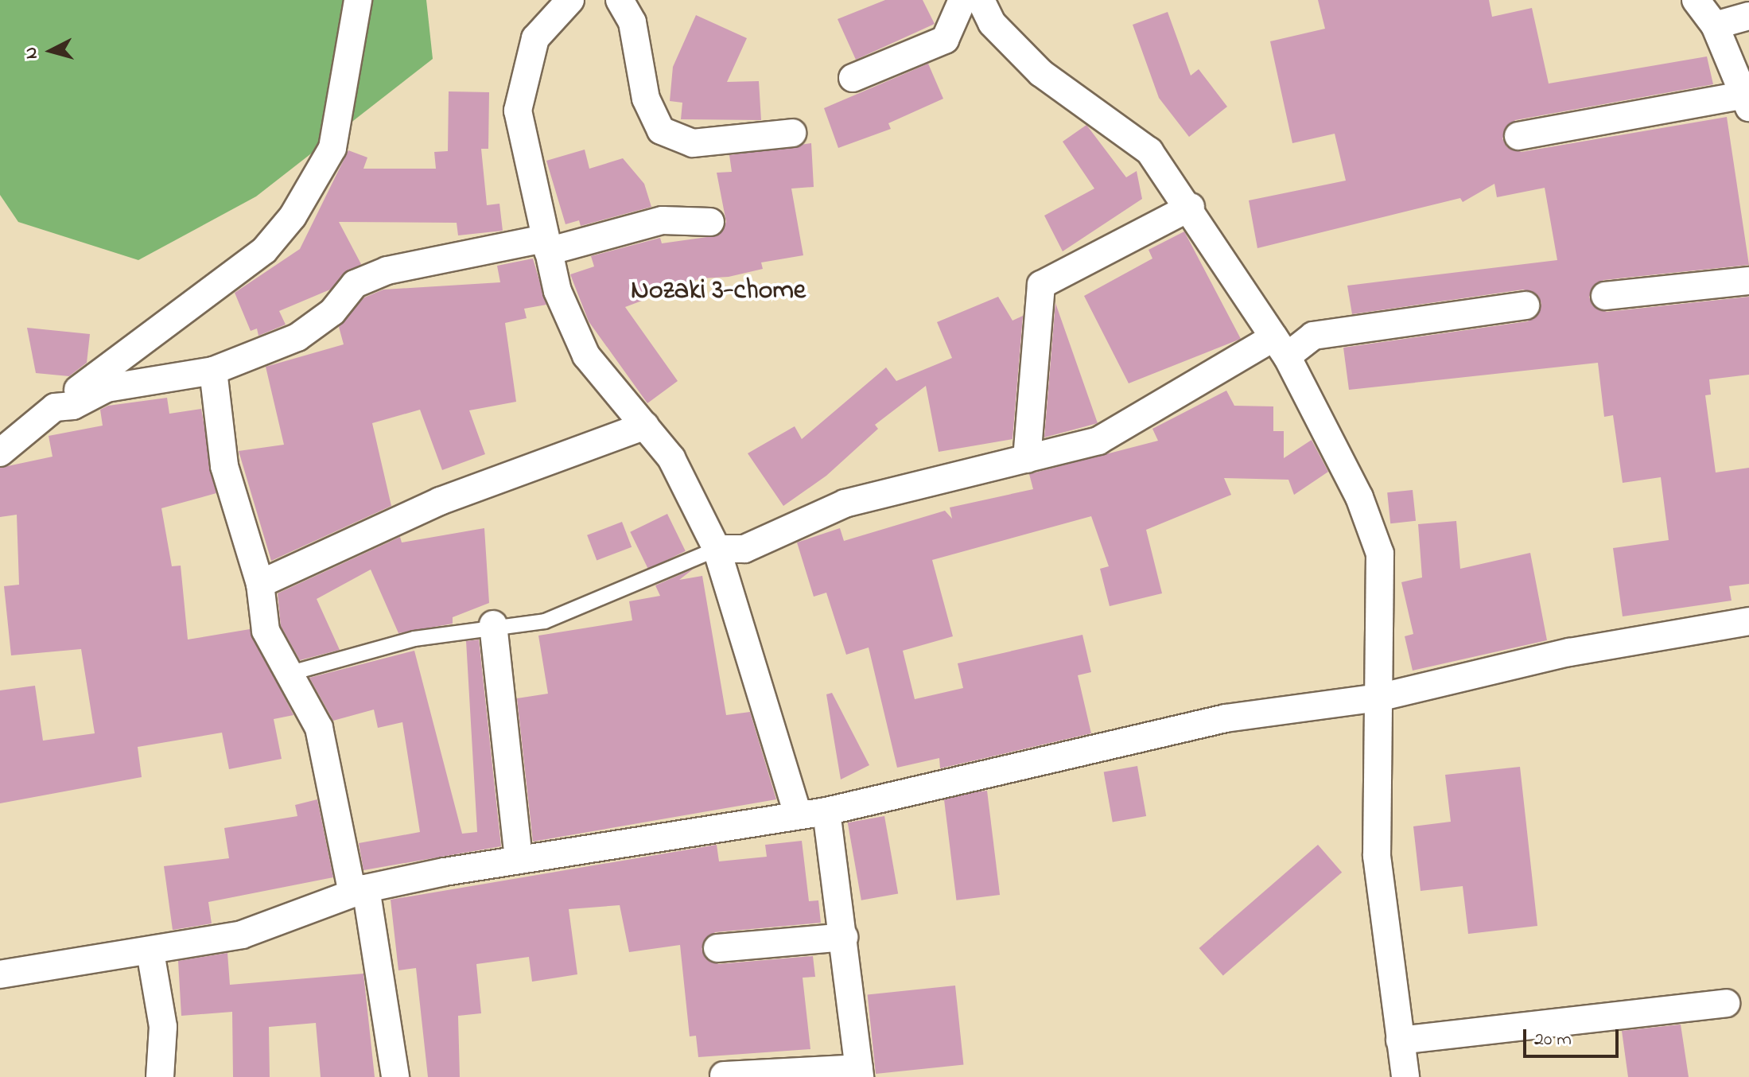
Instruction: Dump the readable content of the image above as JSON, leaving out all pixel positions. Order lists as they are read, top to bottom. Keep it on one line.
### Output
{"districts":["Nozaki 3-chome"],"scale_bar":"20 m","north":"left"}
